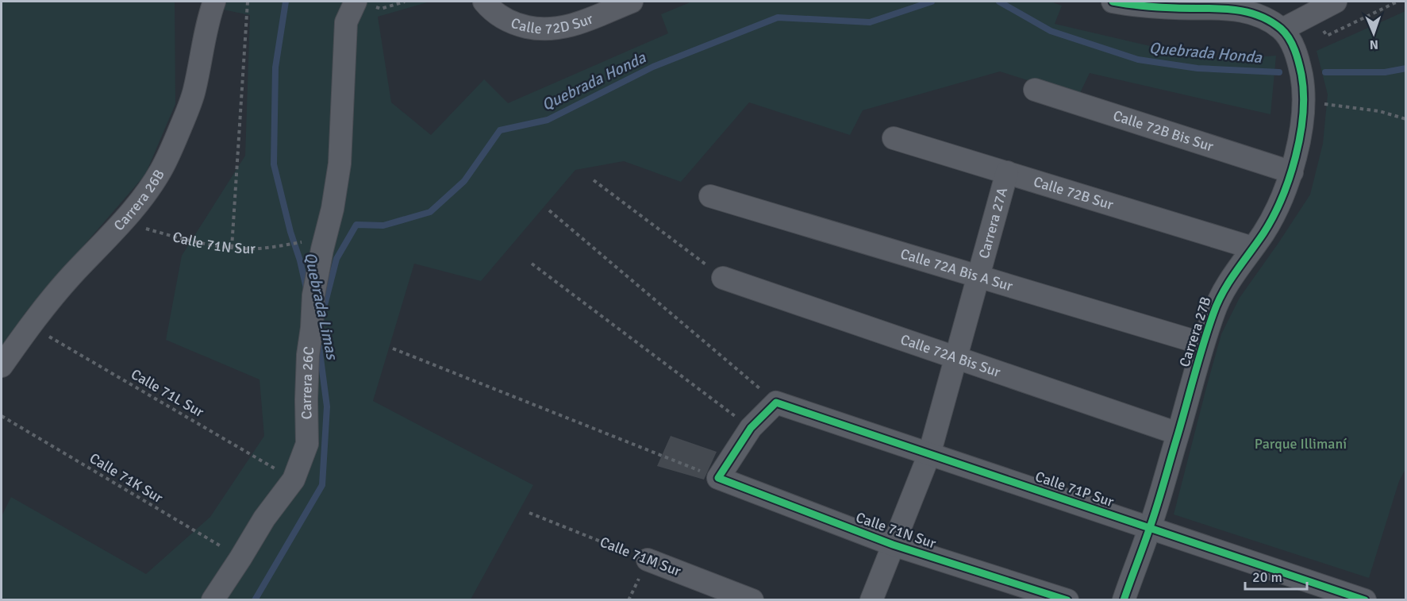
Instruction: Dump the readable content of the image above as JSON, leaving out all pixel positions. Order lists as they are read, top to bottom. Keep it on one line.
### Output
{"streets":{"street":["Calle 72D Sur","Calle 72B Bis Sur","Calle 72B Sur","Carrera 26B","Carrera 27A","Calle 71N Sur","Calle 72A Bis A Sur","Carrera 27B","Calle 72A Bis Sur","Carrera 26C","Calle 71P Sur","Calle 71M Sur"],"path":["Calle 71L Sur","Calle 71K Sur"]},"crossings":[["Calle 72B Bis Sur","Carrera 27B"],["Calle 72B Sur","Carrera 27A"],["Calle 72B Sur","Carrera 27B"],["Carrera 26B","Calle 71N Sur"],["Carrera 26B","Calle 71L Sur"],["Carrera 27A","Calle 71N Sur"],["Carrera 27A","Calle 72A Bis A Sur"],["Carrera 27A","Calle 72A Bis Sur"],["Carrera 27A","Calle 71P Sur"],["Calle 72A Bis A Sur","Carrera 27B"],["Carrera 27B","Calle 72A Bis Sur"],["Carrera 27B","Calle 71P Sur"],["Carrera 26C","Calle 71L Sur"],["Carrera 26C","Calle 71K Sur"]],"water":["Quebrada Honda","Quebrada Limas"],"parks":["Parque Illimaní"],"scale_bar":"20 m","north":"bottom"}
